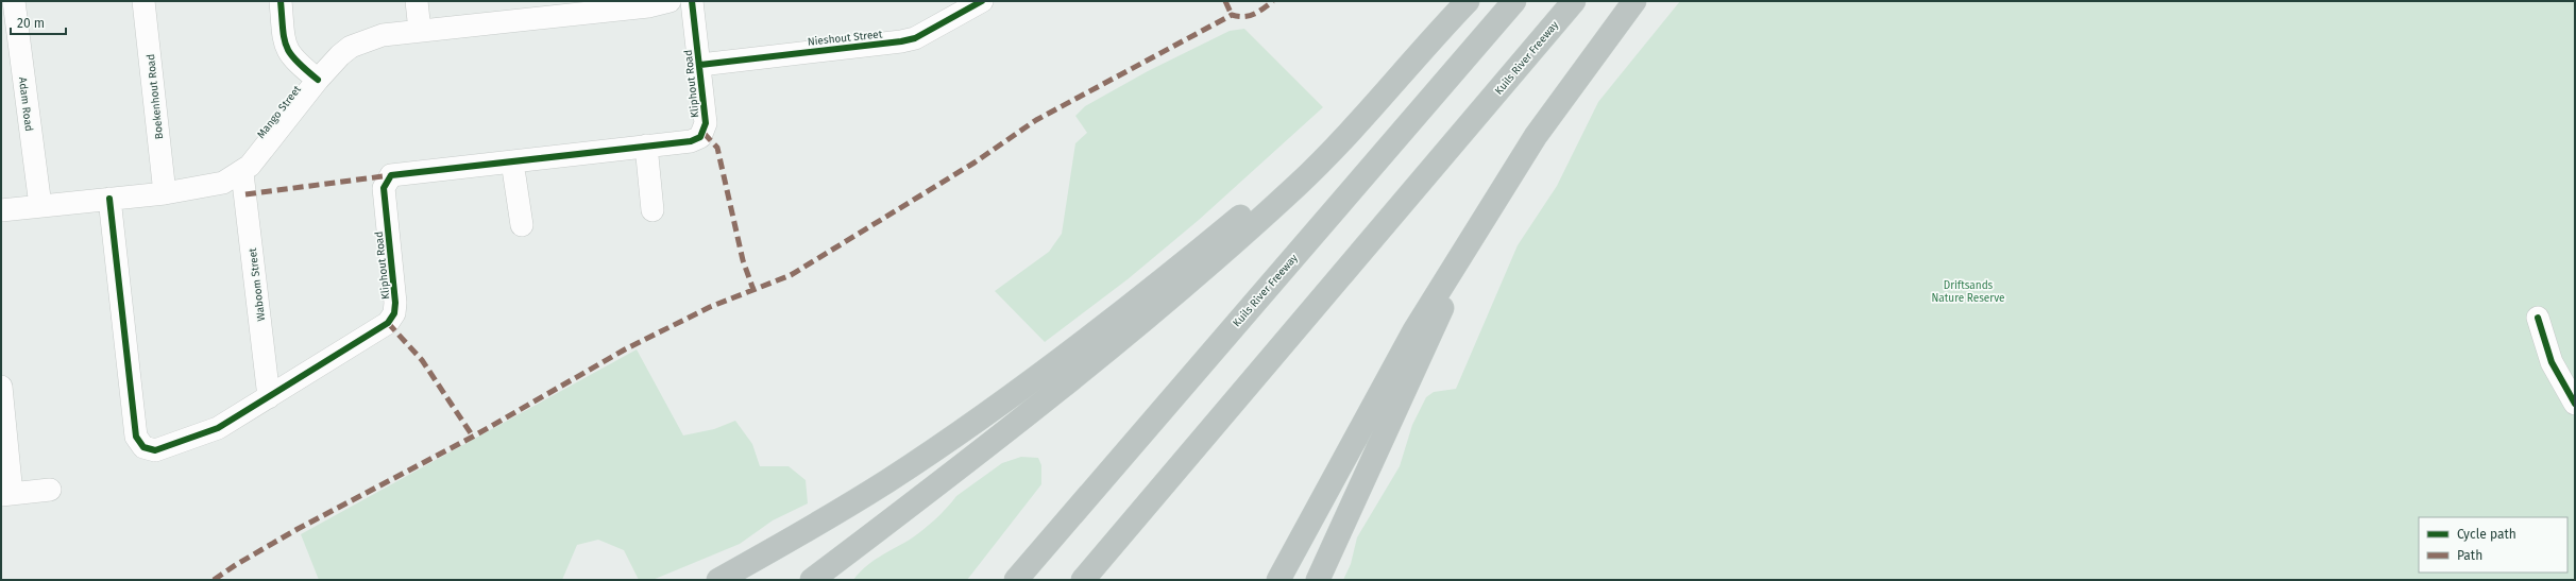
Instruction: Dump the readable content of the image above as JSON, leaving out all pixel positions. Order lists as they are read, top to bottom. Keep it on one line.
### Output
{"streets":{"highway":["Kuils River Freeway"],"street":["Nieshout Street","Kliphout Road","Boekenhout Road","Adam Road","Mango Street","Waboom Street"]},"crossings":[["Nieshout Street","Kliphout Road"],["Kliphout Road","Mango Street"],["Kliphout Road","Waboom Street"],["Boekenhout Road","Mango Street"],["Adam Road","Mango Street"],["Mango Street","Waboom Street"]],"parks":["Driftsands Nature Reserve"],"legend":["Cycle path","Path"],"scale_bar":"20 m"}
